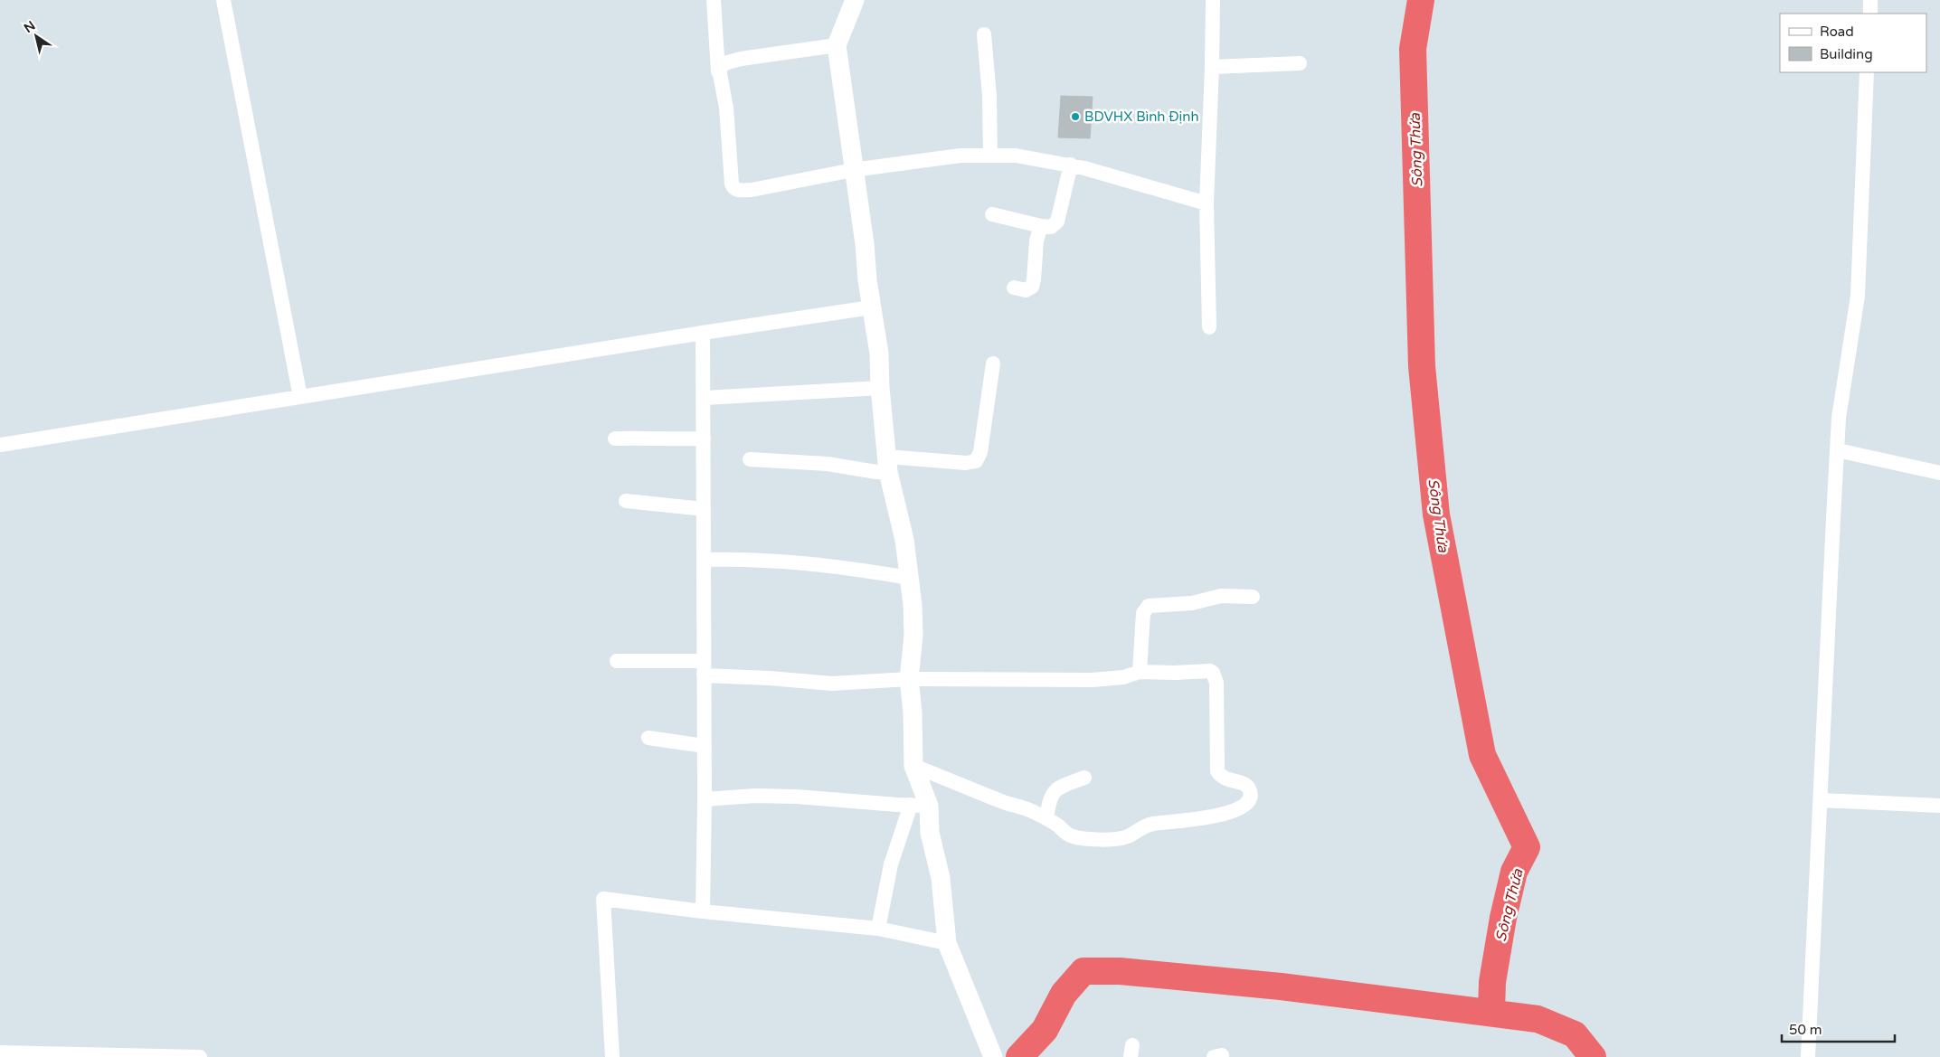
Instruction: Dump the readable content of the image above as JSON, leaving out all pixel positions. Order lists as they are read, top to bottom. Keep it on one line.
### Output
{"water":["Sông Thứa"],"places":["BDVHX Bình Định"],"legend":["Road","Building"],"scale_bar":"50 m","north":"top left"}
